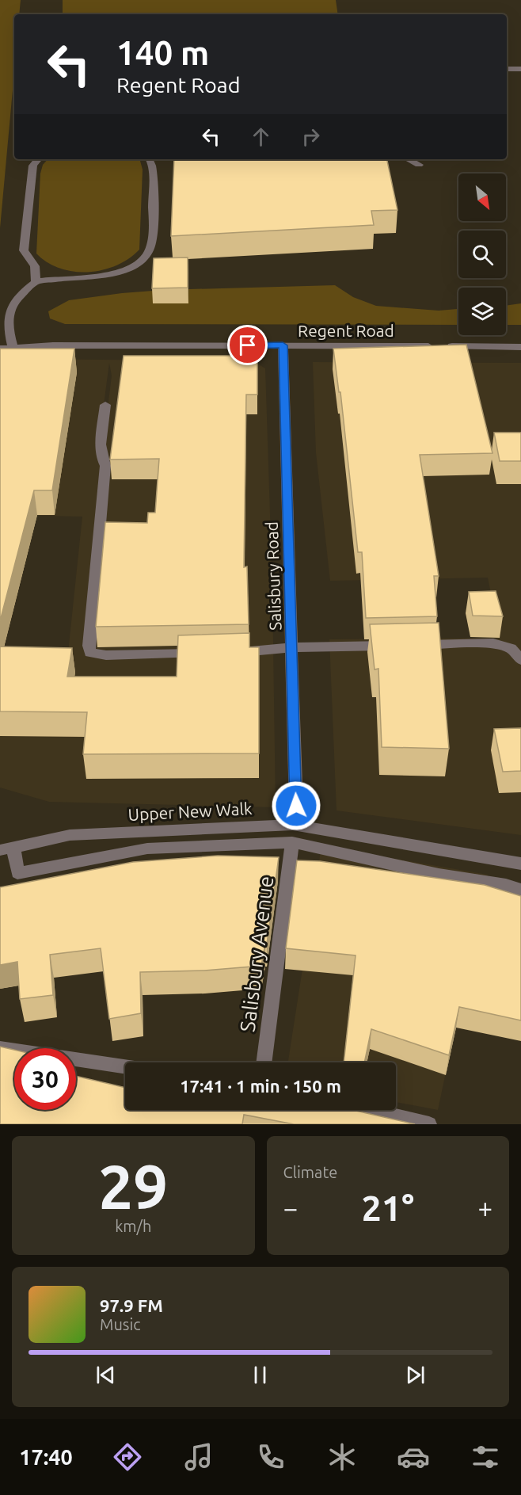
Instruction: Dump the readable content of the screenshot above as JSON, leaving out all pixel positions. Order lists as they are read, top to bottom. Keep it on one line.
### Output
{"streets":{"street":["Regent Road","Salisbury Road","Upper New Walk","Salisbury Avenue"]},"crossings":[["Regent Road","Salisbury Road"]],"north":"bottom right","page":{"turn":["140 m","Regent Road"],"limit":"30","trip":"17:41 · 1 min · 150 m","tile":[["29","km/h"],"Climate"],"heat":["−","21°","+"],"song":["97.9 FM","Music"],"tabs":"17:40"}}
